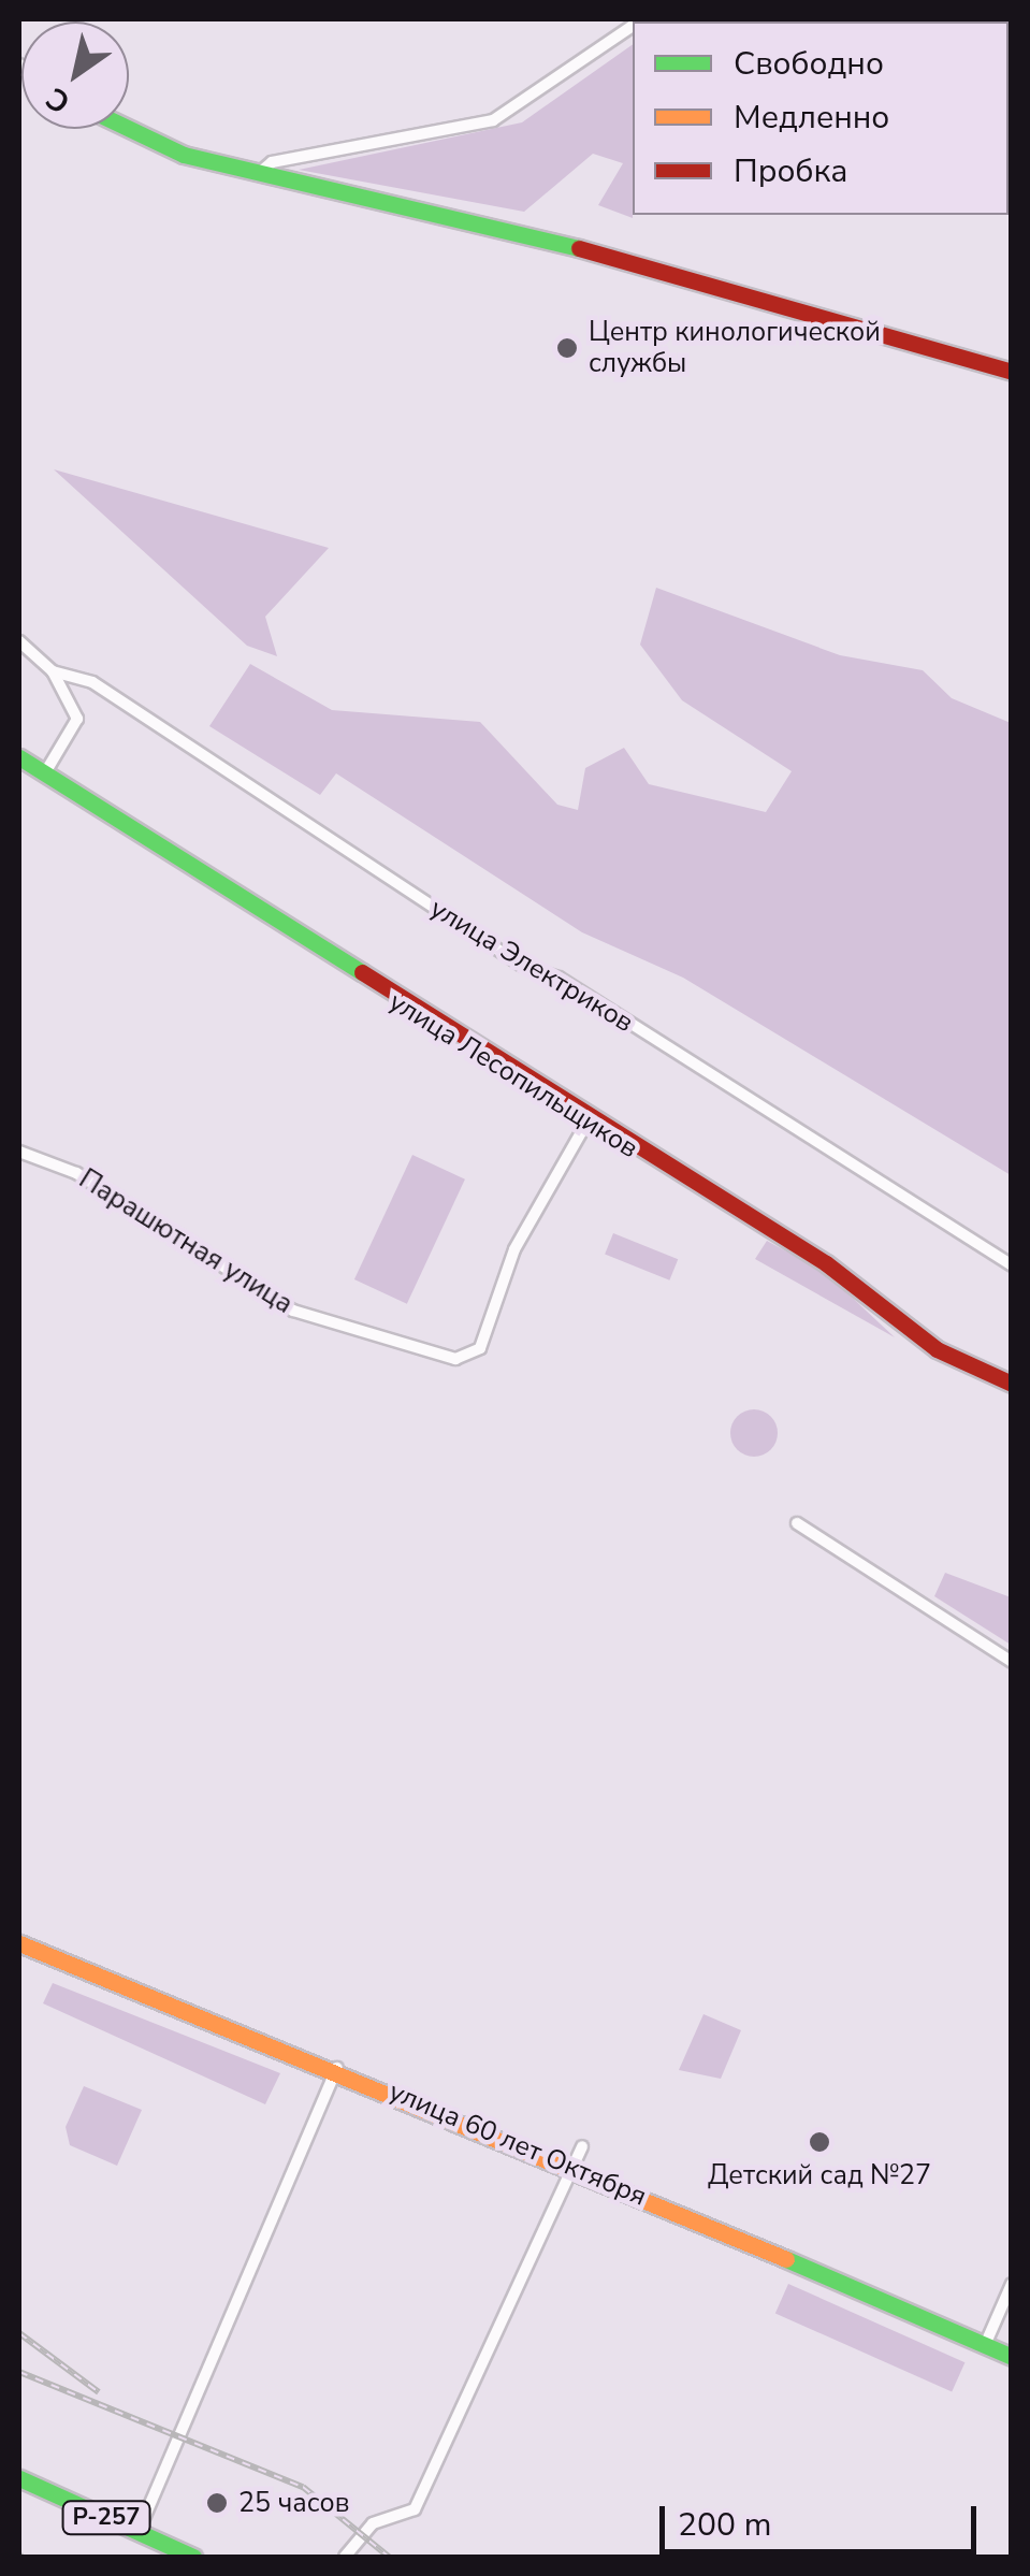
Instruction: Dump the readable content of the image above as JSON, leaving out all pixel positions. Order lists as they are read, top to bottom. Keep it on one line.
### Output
{"streets":{"main road":["улица Лесопильщиков","улица 60 лет Октября","Р-257"],"street":["улица Электриков","Парашютная улица"]},"crossings":[["улица Лесопильщиков","Парашютная улица"]],"places":["Центр кинологической службы","Детский сад №27","25 часов"],"legend":["Свободно","Медленно","Пробка"],"scale_bar":"200 m","north":"bottom left"}
